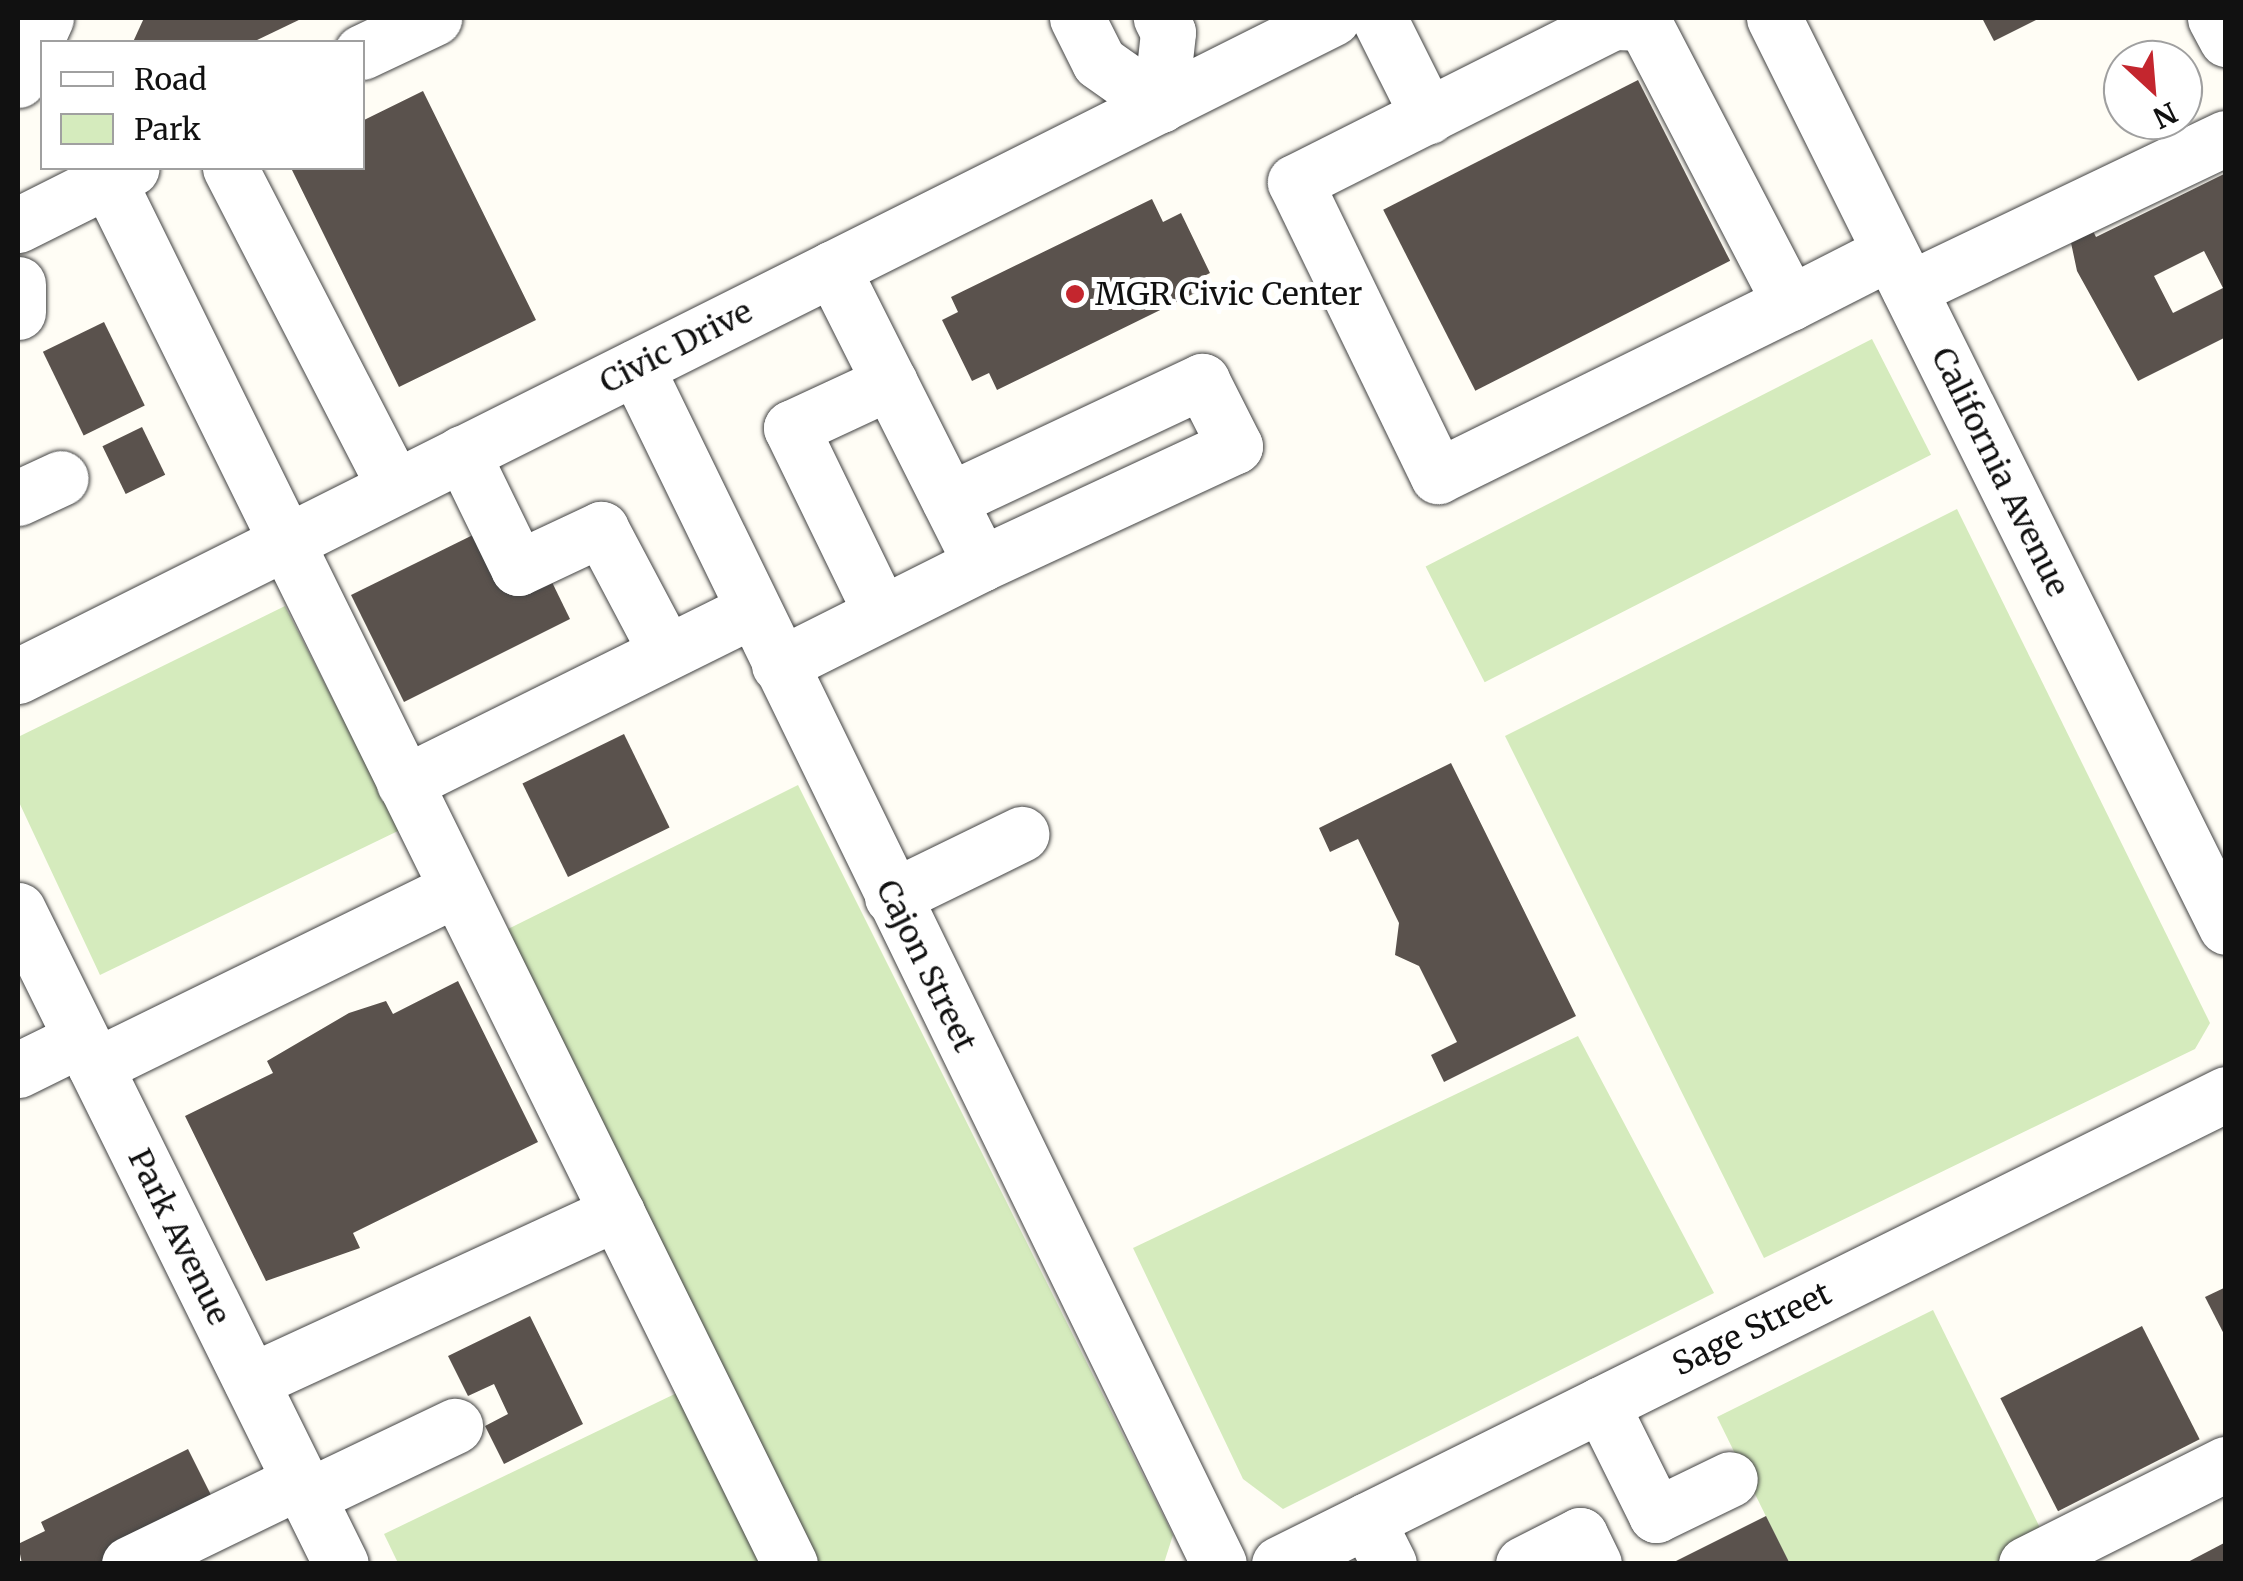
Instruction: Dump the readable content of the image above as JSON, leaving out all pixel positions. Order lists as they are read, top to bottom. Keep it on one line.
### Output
{"streets":{"street":["Civic Drive","California Avenue","Cajon Street","Park Avenue","Sage Street"]},"crossings":[["Civic Drive","Cajon Street"]],"places":["MGR Civic Center"],"legend":["Road","Park"],"north":"bottom right"}
